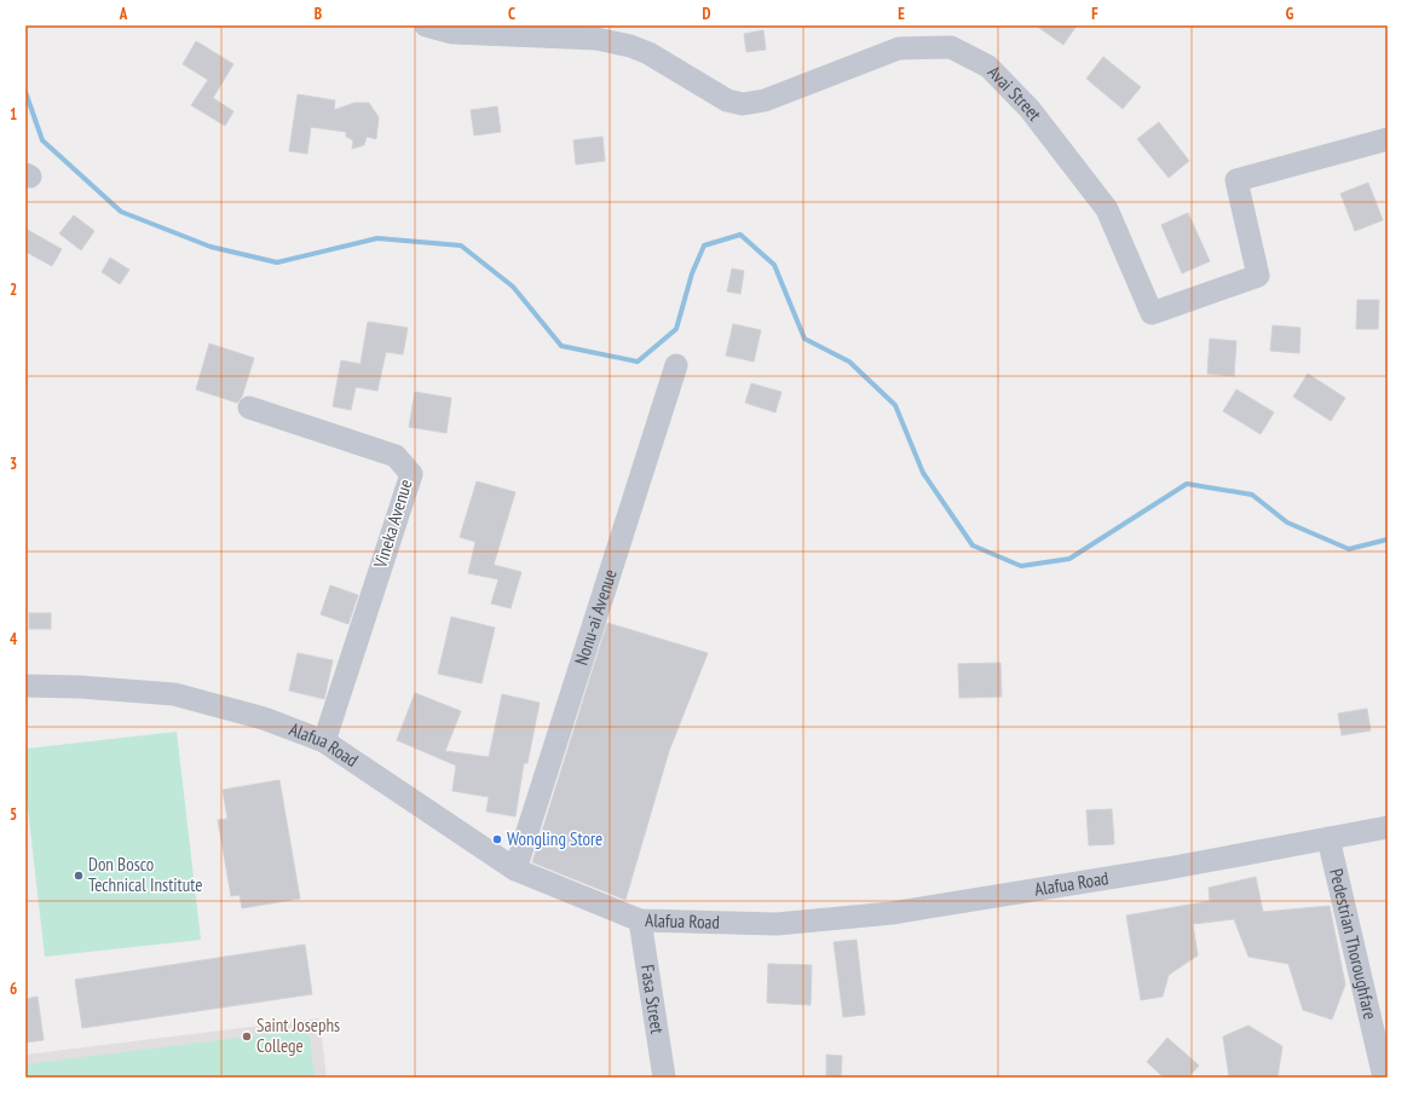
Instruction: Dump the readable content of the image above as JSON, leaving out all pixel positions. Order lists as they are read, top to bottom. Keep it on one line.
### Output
{"streets":{"street":["Avai Street","Vineka Avenue","Nonu-ai Avenue","Alafua Road","Pedestrian Thoroughfare","Fasa Street"]},"crossings":[["Vineka Avenue","Alafua Road"],["Nonu-ai Avenue","Alafua Road"],["Alafua Road","Pedestrian Thoroughfare"],["Alafua Road","Fasa Street"]],"places":["Wongling Store","Don Bosco Technical Institute","Saint Josephs College"],"grid":{"columns":["A","B","C","D","E","F","G"],"rows":["1","2","3","4","5","6"]}}
